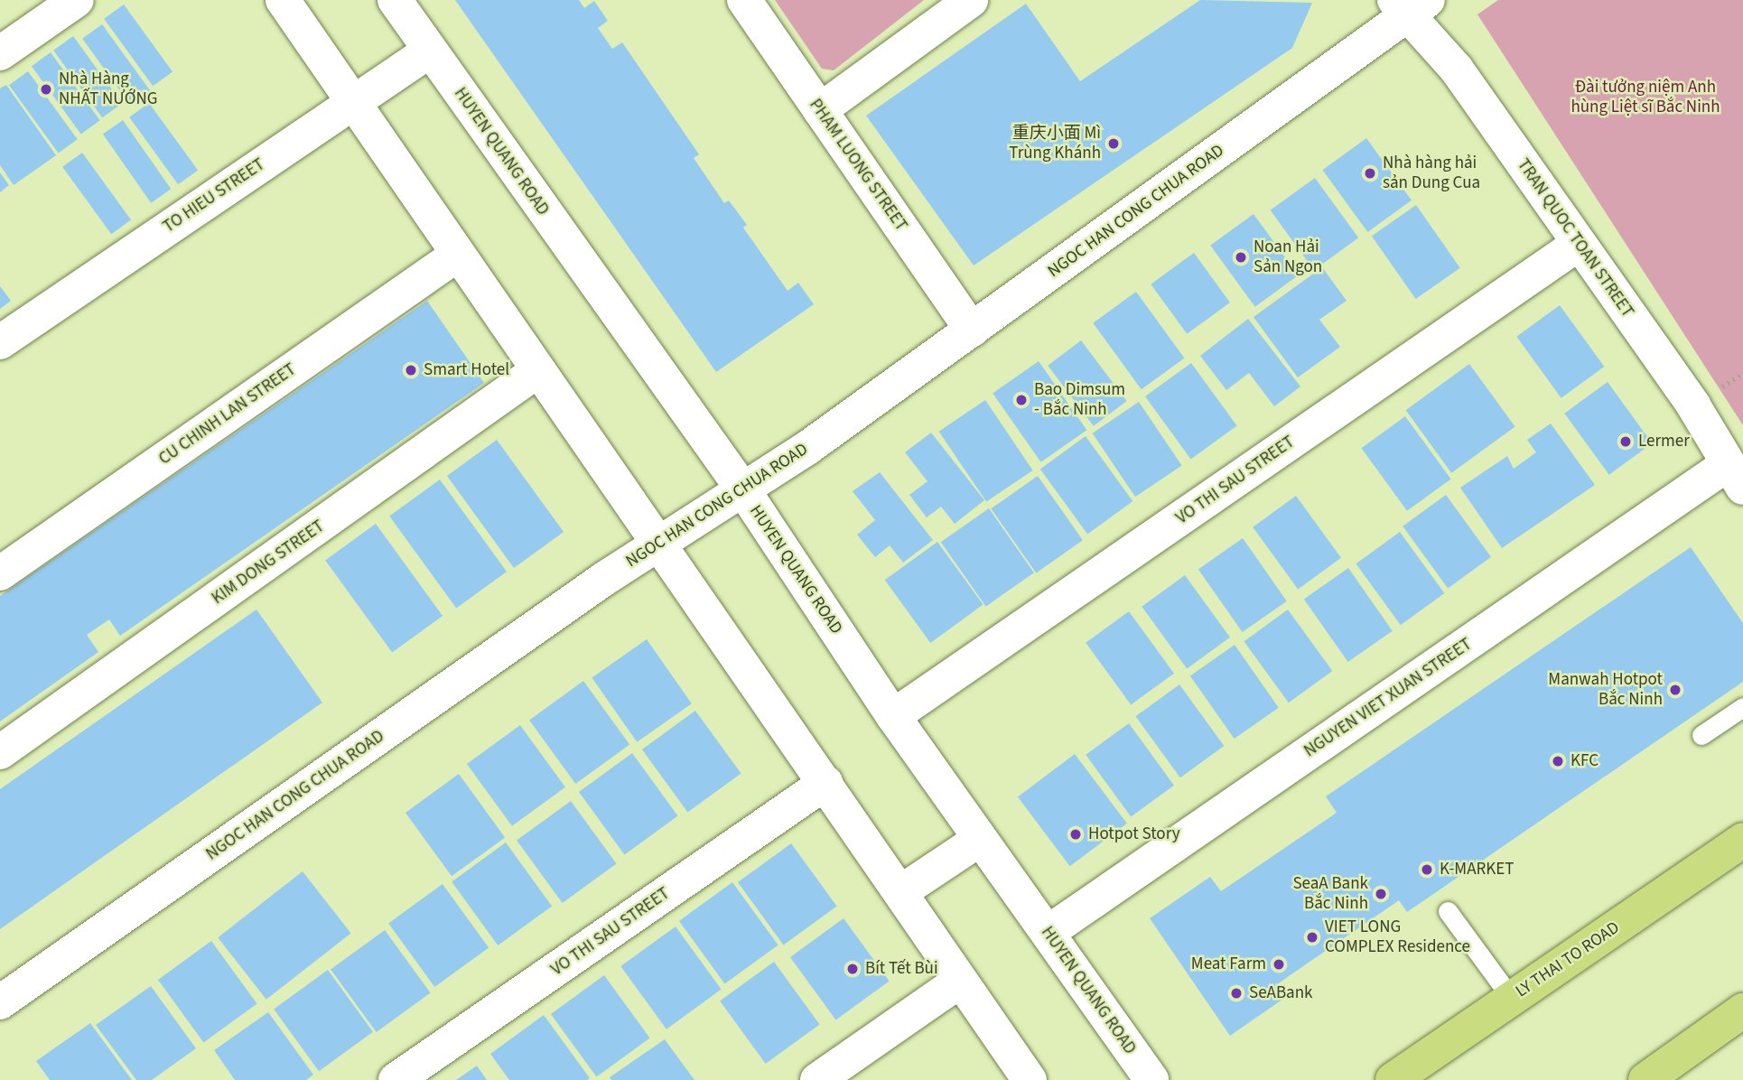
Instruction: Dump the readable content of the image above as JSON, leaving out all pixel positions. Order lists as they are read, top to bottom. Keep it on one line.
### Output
{"streets":{"main road":["LY THAI TO ROAD"],"street":["HUYEN QUANG ROAD","PHAM LUONG STREET","TO HIEU STREET","NGOC HAN CONG CHUA ROAD","TRAN QUOC TOAN STREET","CU CHINH LAN STREET","VO THI SAU STREET","KIM DONG STREET","NGUYEN VIET XUAN STREET"]},"crossings":[["HUYEN QUANG ROAD","TO HIEU STREET"],["HUYEN QUANG ROAD","NGOC HAN CONG CHUA ROAD"],["HUYEN QUANG ROAD","VO THI SAU STREET"],["HUYEN QUANG ROAD","NGUYEN VIET XUAN STREET"],["PHAM LUONG STREET","NGOC HAN CONG CHUA ROAD"],["NGOC HAN CONG CHUA ROAD","TRAN QUOC TOAN STREET"],["TRAN QUOC TOAN STREET","VO THI SAU STREET"],["TRAN QUOC TOAN STREET","NGUYEN VIET XUAN STREET"]],"parks":["Đài tưởng niệm Anh hùng Liệt sĩ Bắc Ninh"],"places":["Nhà Hàng NHẤT NƯỚNG","重庆小面 Mì Trùng Khánh","Nhà hàng hải sản Dung Cua","Noan Hải Sản Ngon","Smart Hotel","Bao Dimsum - Bắc Ninh","Lermer","Manwah Hotpot Bắc Ninh","KFC","Hotpot Story","K-MARKET","SeaA Bank Bắc Ninh","VIET LONG COMPLEX Residence","Meat Farm","Bít Tết Bùi","SeABank"]}
